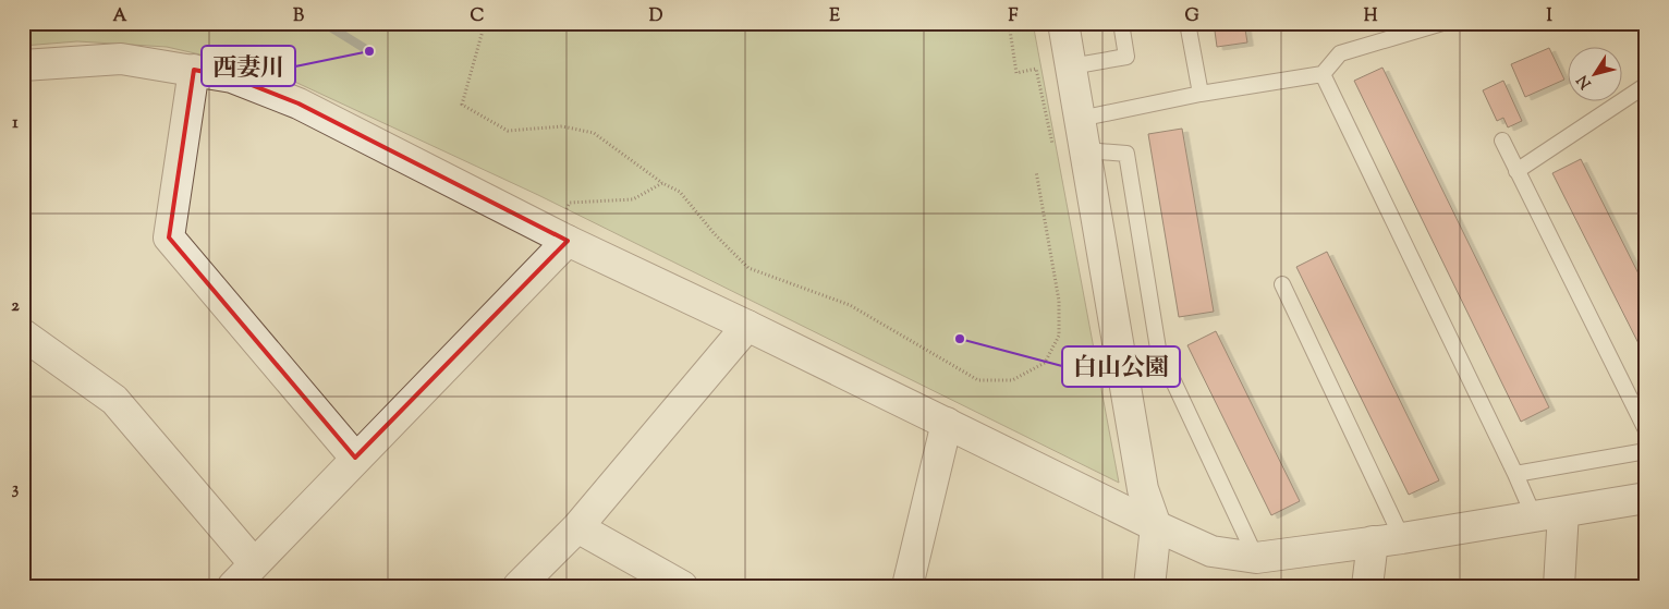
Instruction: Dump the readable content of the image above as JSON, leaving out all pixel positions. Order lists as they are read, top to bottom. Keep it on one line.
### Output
{"places":["西妻川","白山公園"],"north":"bottom left","grid":{"columns":["A","B","C","D","E","F","G","H","I"],"rows":["1","2","3"]}}
